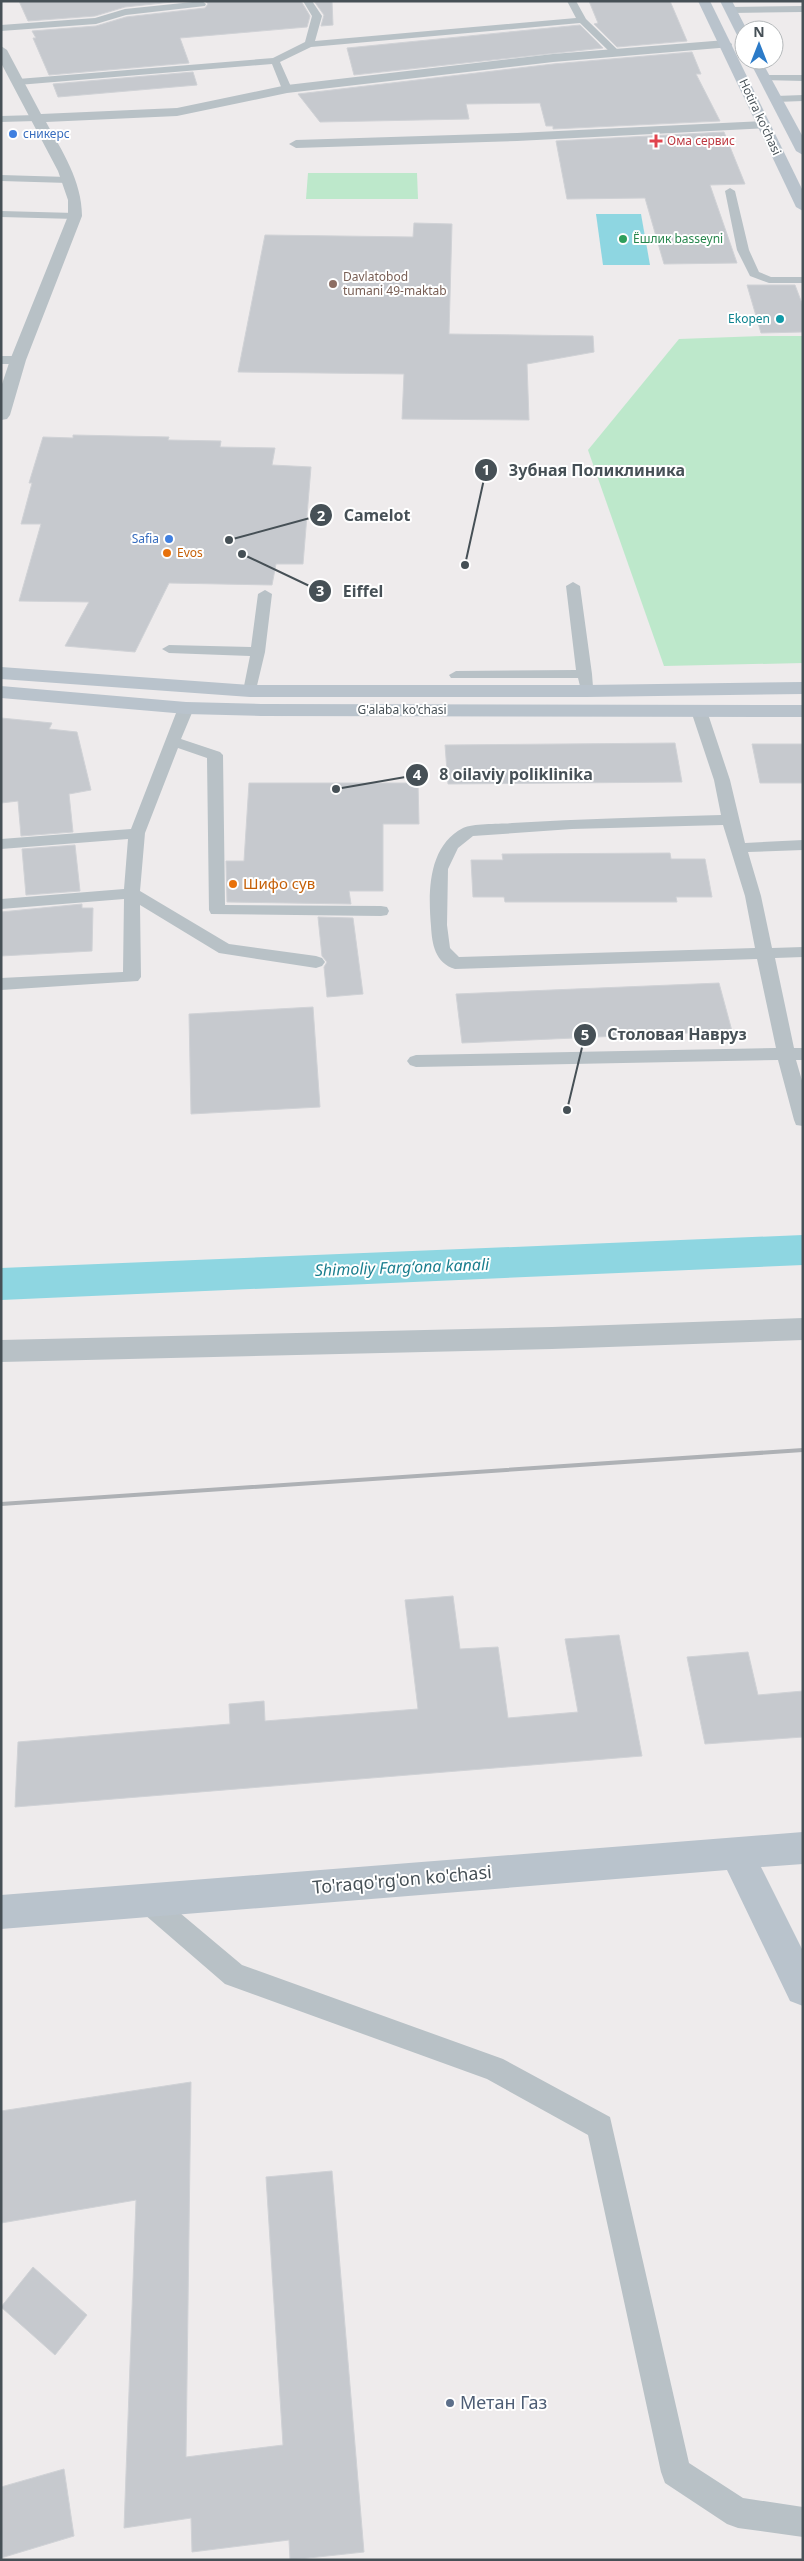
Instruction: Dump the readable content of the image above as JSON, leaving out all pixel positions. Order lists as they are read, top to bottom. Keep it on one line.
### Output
{"streets":{"main road":["Hotira ko'chasi","G'alaba ko'chasi","To'raqo'rg'on ko'chasi"]},"water":["Shimoliy Fargʻona kanali"],"places":{"other":["сникерс","Ёшлик basseyni","Davlatobod tumani 49-maktab","Ekopen","Safia","Camelot","Evos","Eiffel","Зубная Поликлиника","8 oilaviy poliklinika","Шифо сув","Столовая Навруз","Метан Газ"],"health":["Ома сервис"]},"north":"top"}
